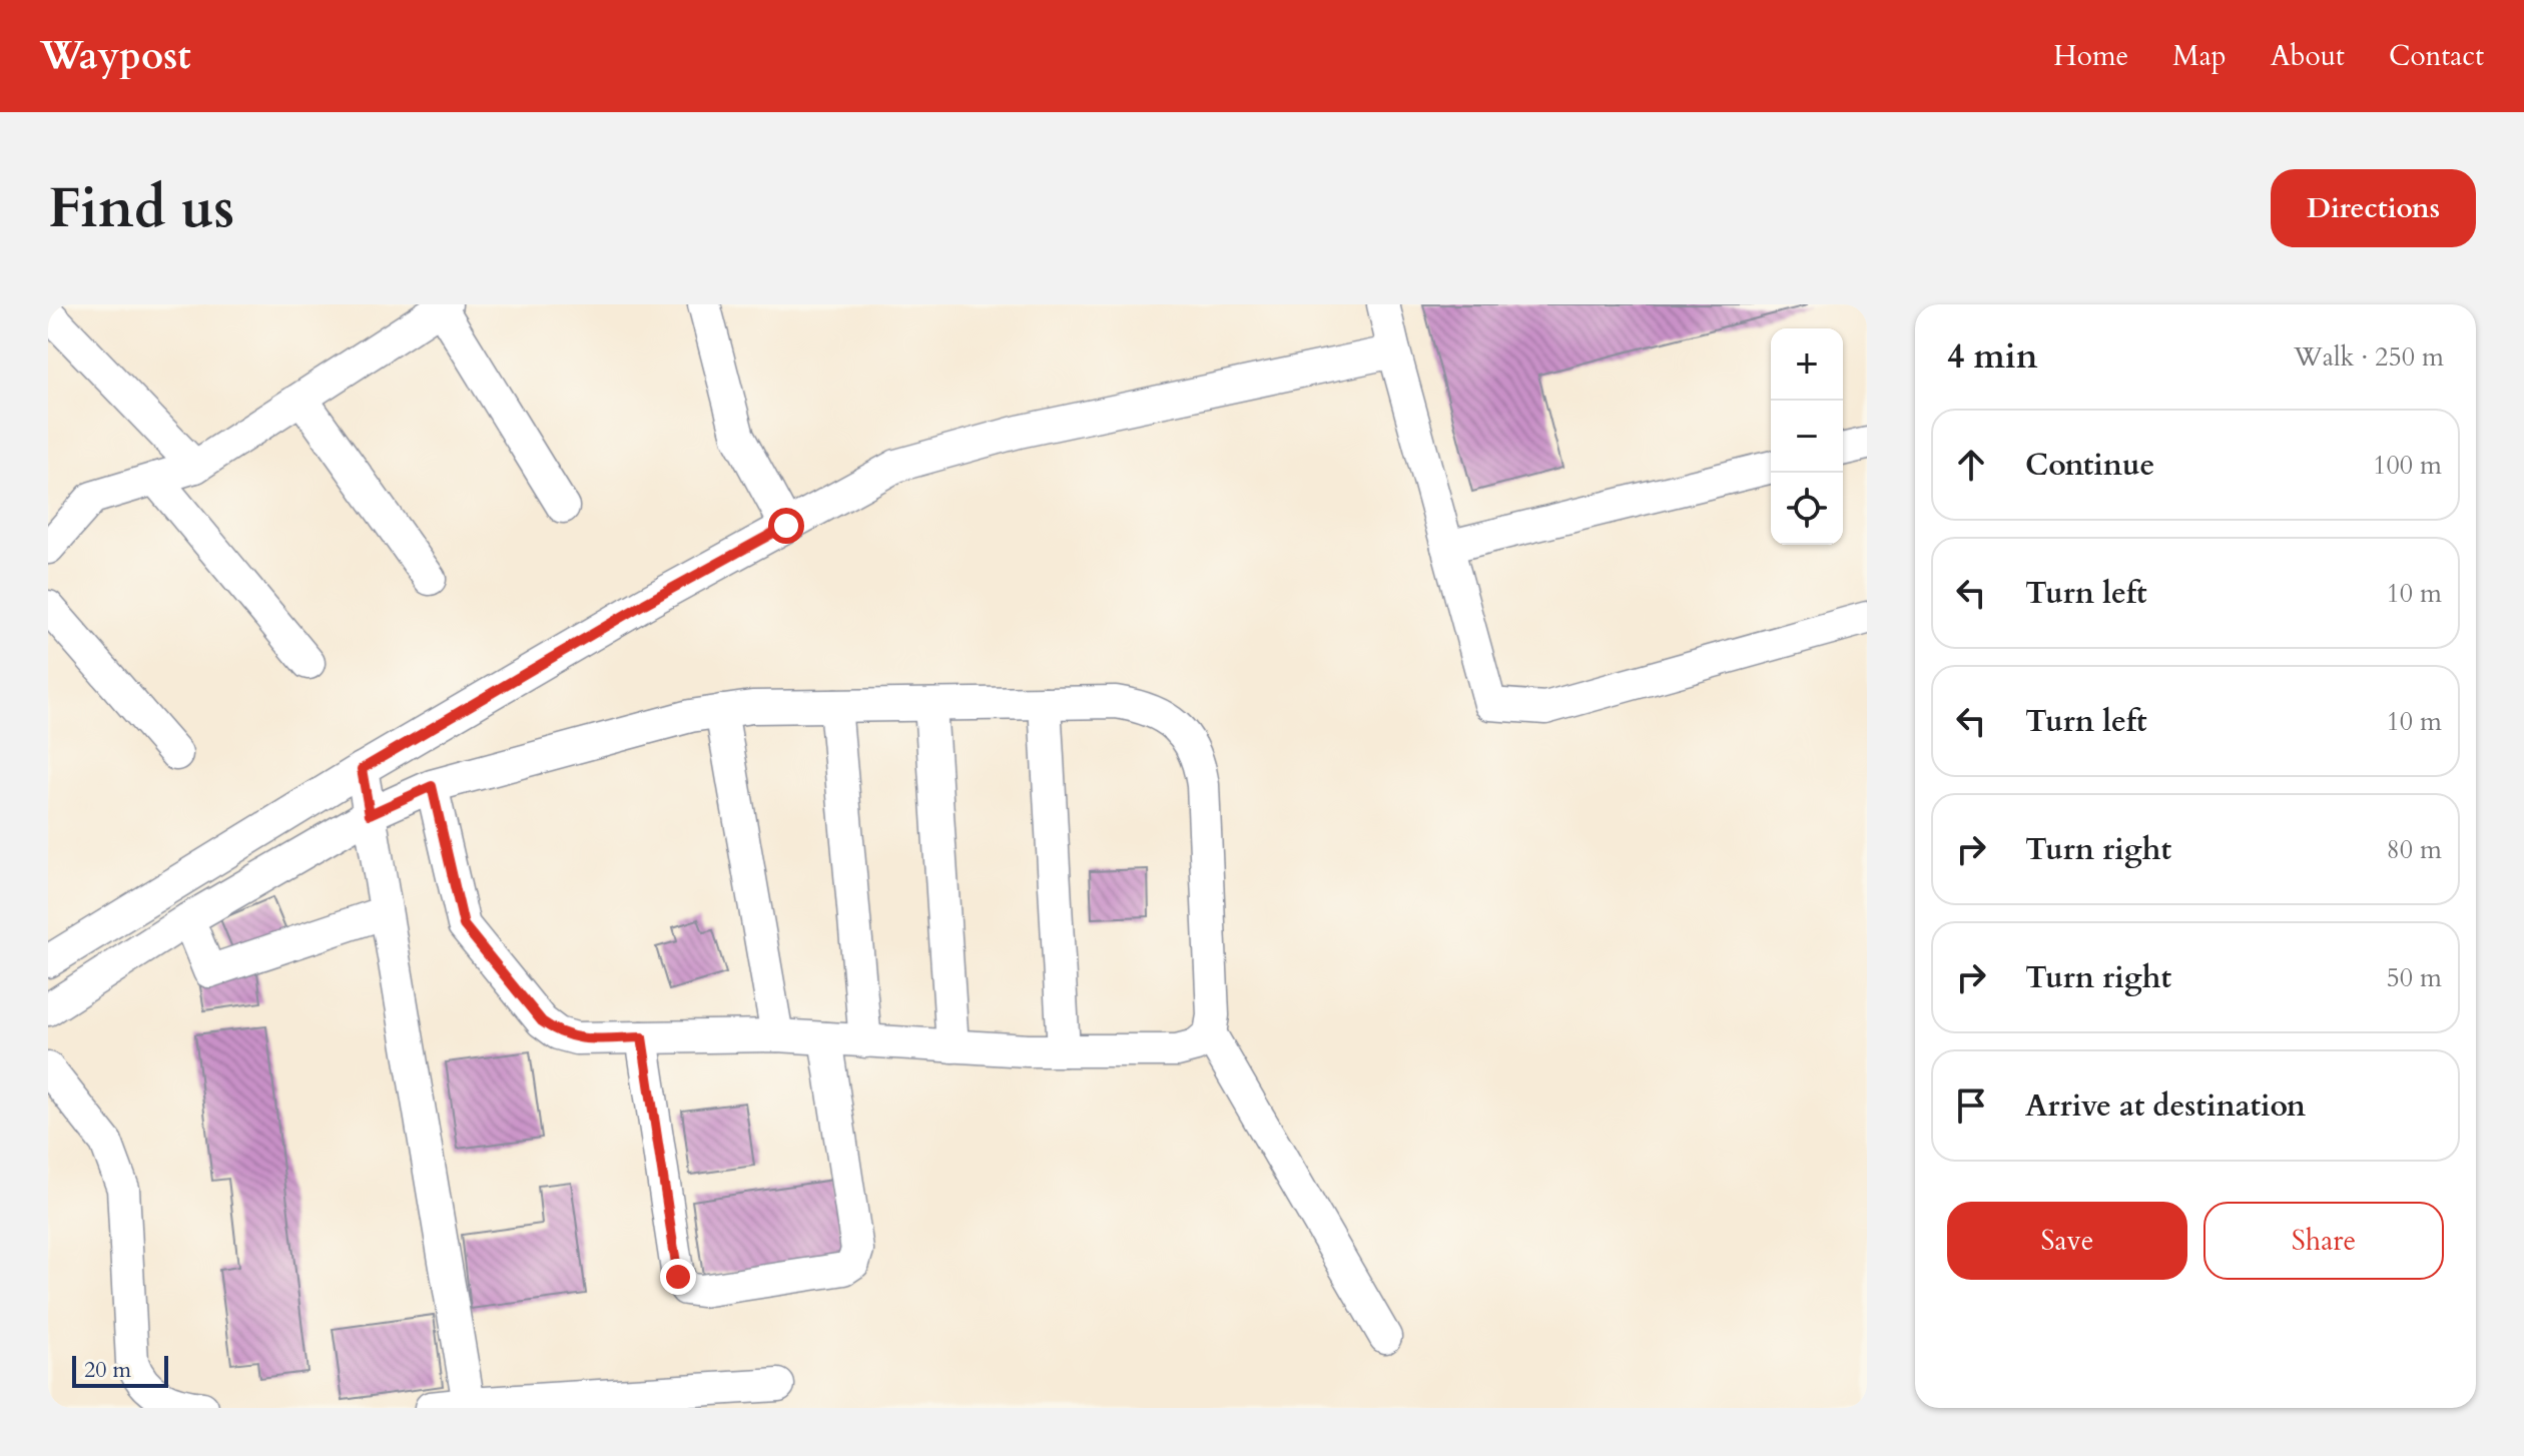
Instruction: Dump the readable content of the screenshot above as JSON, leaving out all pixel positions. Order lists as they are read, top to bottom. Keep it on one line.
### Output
{"scale_bar":"20 m","page":{"header":"Waypost","nav":["Home","Map","About","Contact"],"buttons":["Directions",["Save","Share"]],"title":"Find us","heading":["4 min","Walk · 250 m"],"map_buttons":["+","−"],"list":[["Continue","100 m"],["Turn left","10 m"],["Turn left","10 m"],["Turn right","80 m"],["Turn right","50 m"],"Arrive at destination"],"scale":"20 m"}}
